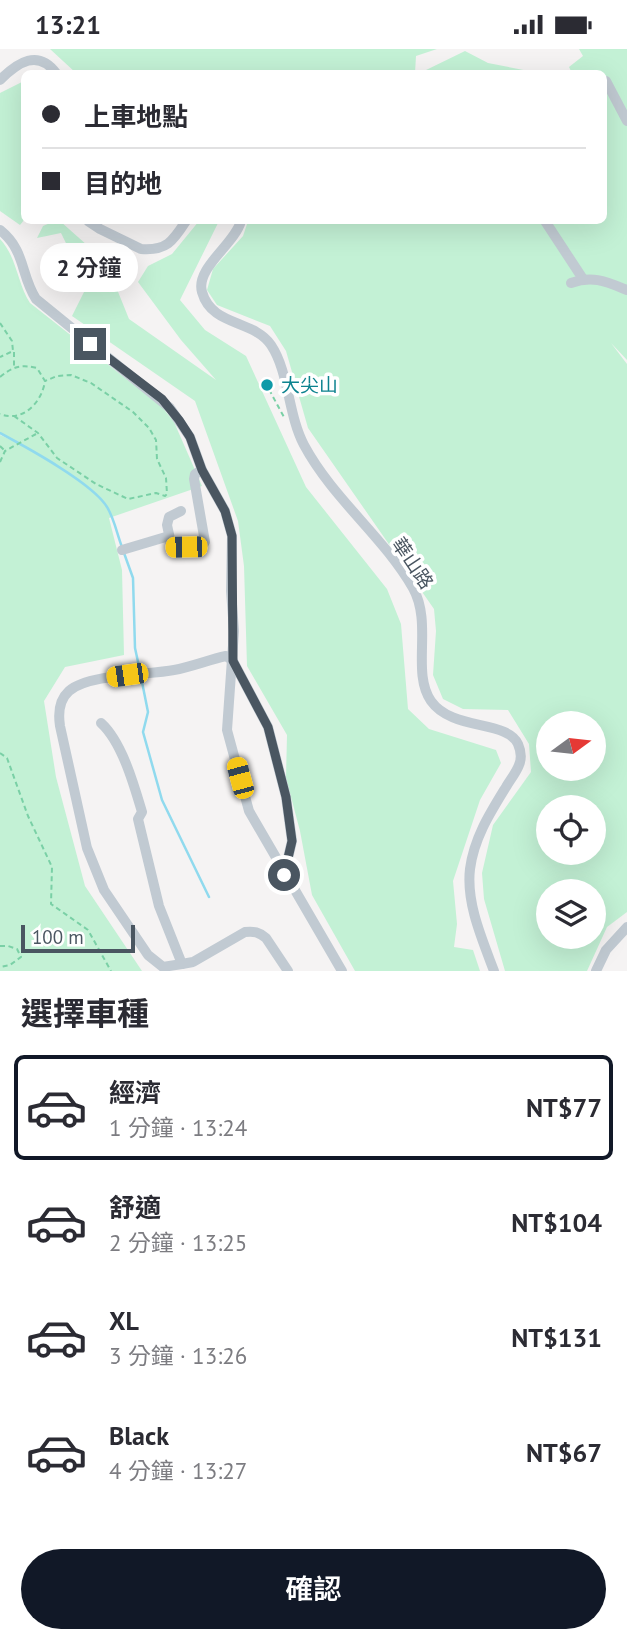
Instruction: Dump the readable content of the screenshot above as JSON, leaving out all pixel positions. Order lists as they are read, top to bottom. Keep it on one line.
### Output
{"streets":{"street":["華山路"]},"places":["大尖山"],"scale_bar":"100 m","north":"right","page":{"status":"13:21","banner":["上車地點","目的地"],"bubble":"2 分鐘","scale":"100 m","heading":"選擇車種","list":[{"name":"經濟","note":"1 分鐘 · 13:24","value":"NT$77"},{"name":"舒適","note":"2 分鐘 · 13:25","value":"NT$104"},{"name":"XL","note":"3 分鐘 · 13:26","value":"NT$131"},{"name":"Black","note":"4 分鐘 · 13:27","value":"NT$67"}],"buttons":"確認"}}
